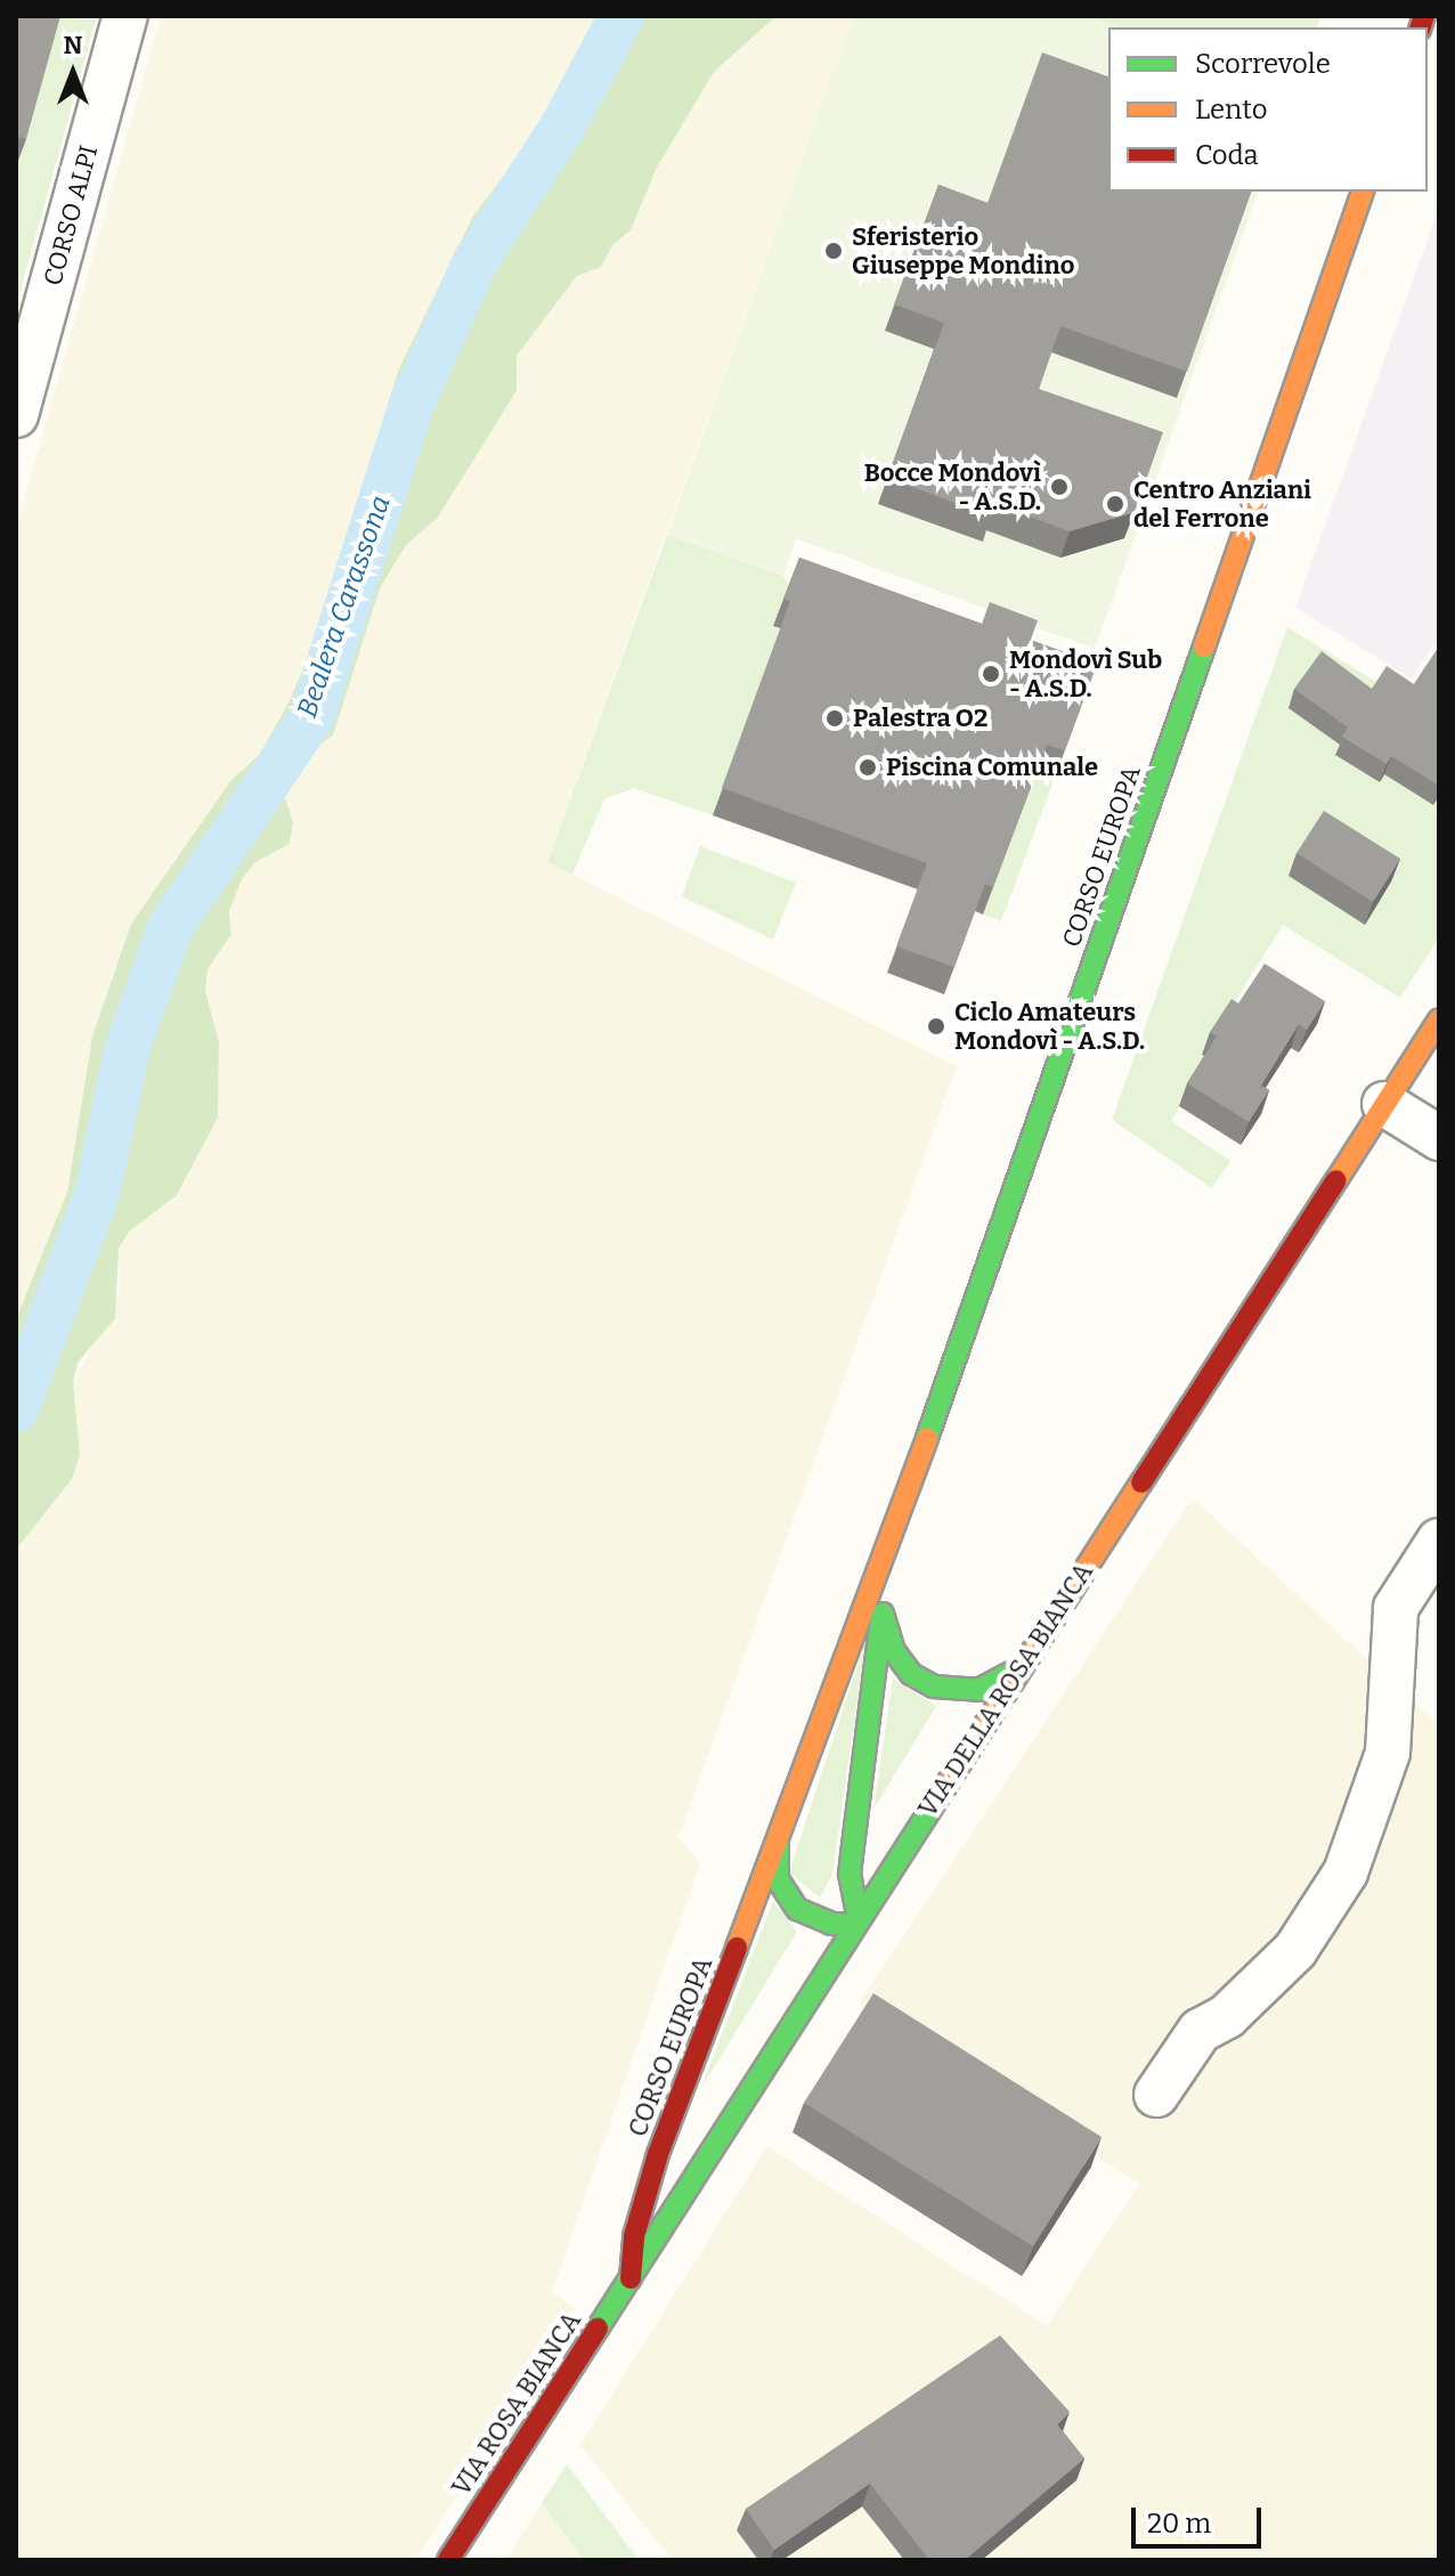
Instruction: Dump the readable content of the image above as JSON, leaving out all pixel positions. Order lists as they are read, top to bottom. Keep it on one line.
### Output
{"streets":{"street":["CORSO ALPI","CORSO EUROPA","VIA DELLA ROSA BIANCA","VIA ROSA BIANCA"]},"crossings":[["CORSO EUROPA","VIA DELLA ROSA BIANCA"],["CORSO EUROPA","VIA ROSA BIANCA"],["VIA DELLA ROSA BIANCA","VIA ROSA BIANCA"]],"water":["Bealera Carassona"],"places":["Sferisterio Giuseppe Mondino","Bocce Mondovì - A.S.D.","Centro Anziani del Ferrone","Mondovì Sub - A.S.D.","Palestra O2","Piscina Comunale","Ciclo Amateurs Mondovì - A.S.D."],"legend":["Scorrevole","Lento","Coda"],"scale_bar":"20 m","north":"top"}
